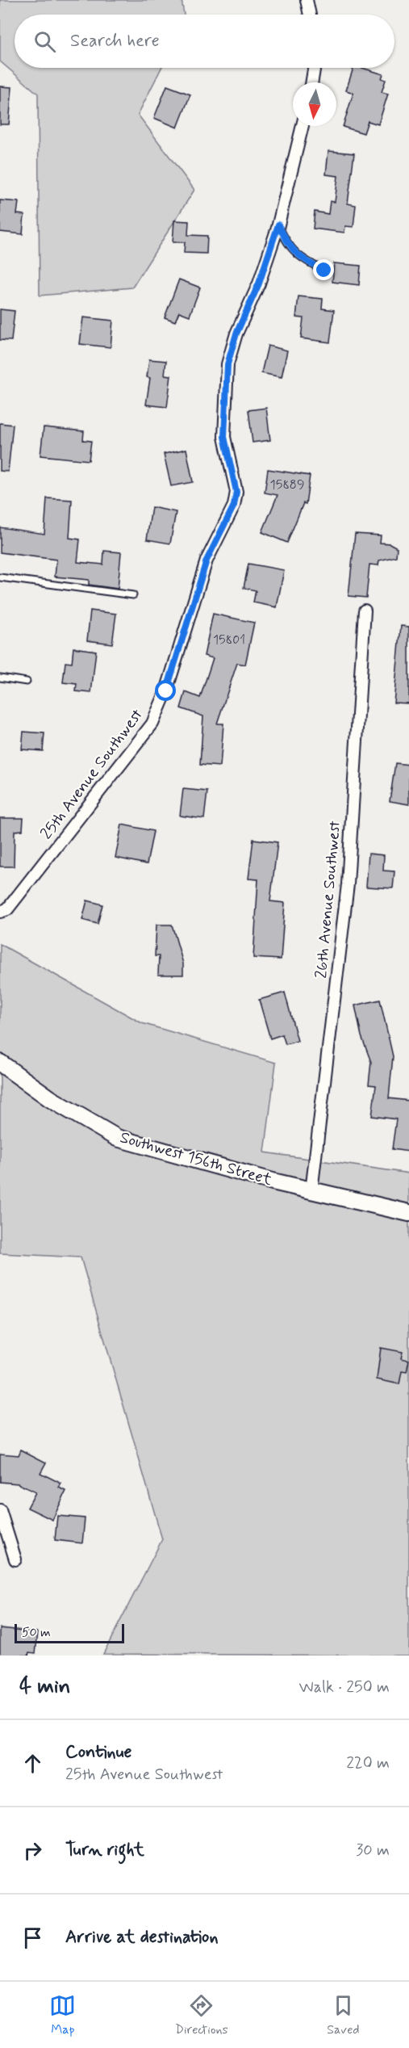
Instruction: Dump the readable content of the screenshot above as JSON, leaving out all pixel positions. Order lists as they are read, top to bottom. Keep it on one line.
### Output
{"streets":{"street":["25th Avenue Southwest","26th Avenue Southwest","Southwest 156th Street"]},"crossings":[["26th Avenue Southwest","Southwest 156th Street"]],"house_numbers":["15889","15801"],"scale_bar":"50 m","north":"bottom","page":{"search":"Search here","scale":"50 m","heading":["4 min","Walk · 250 m"],"list":[["Continue","25th Avenue Southwest","220 m"],["Turn right","30 m"],"Arrive at destination"],"nav":["Map","Directions","Saved"]}}
